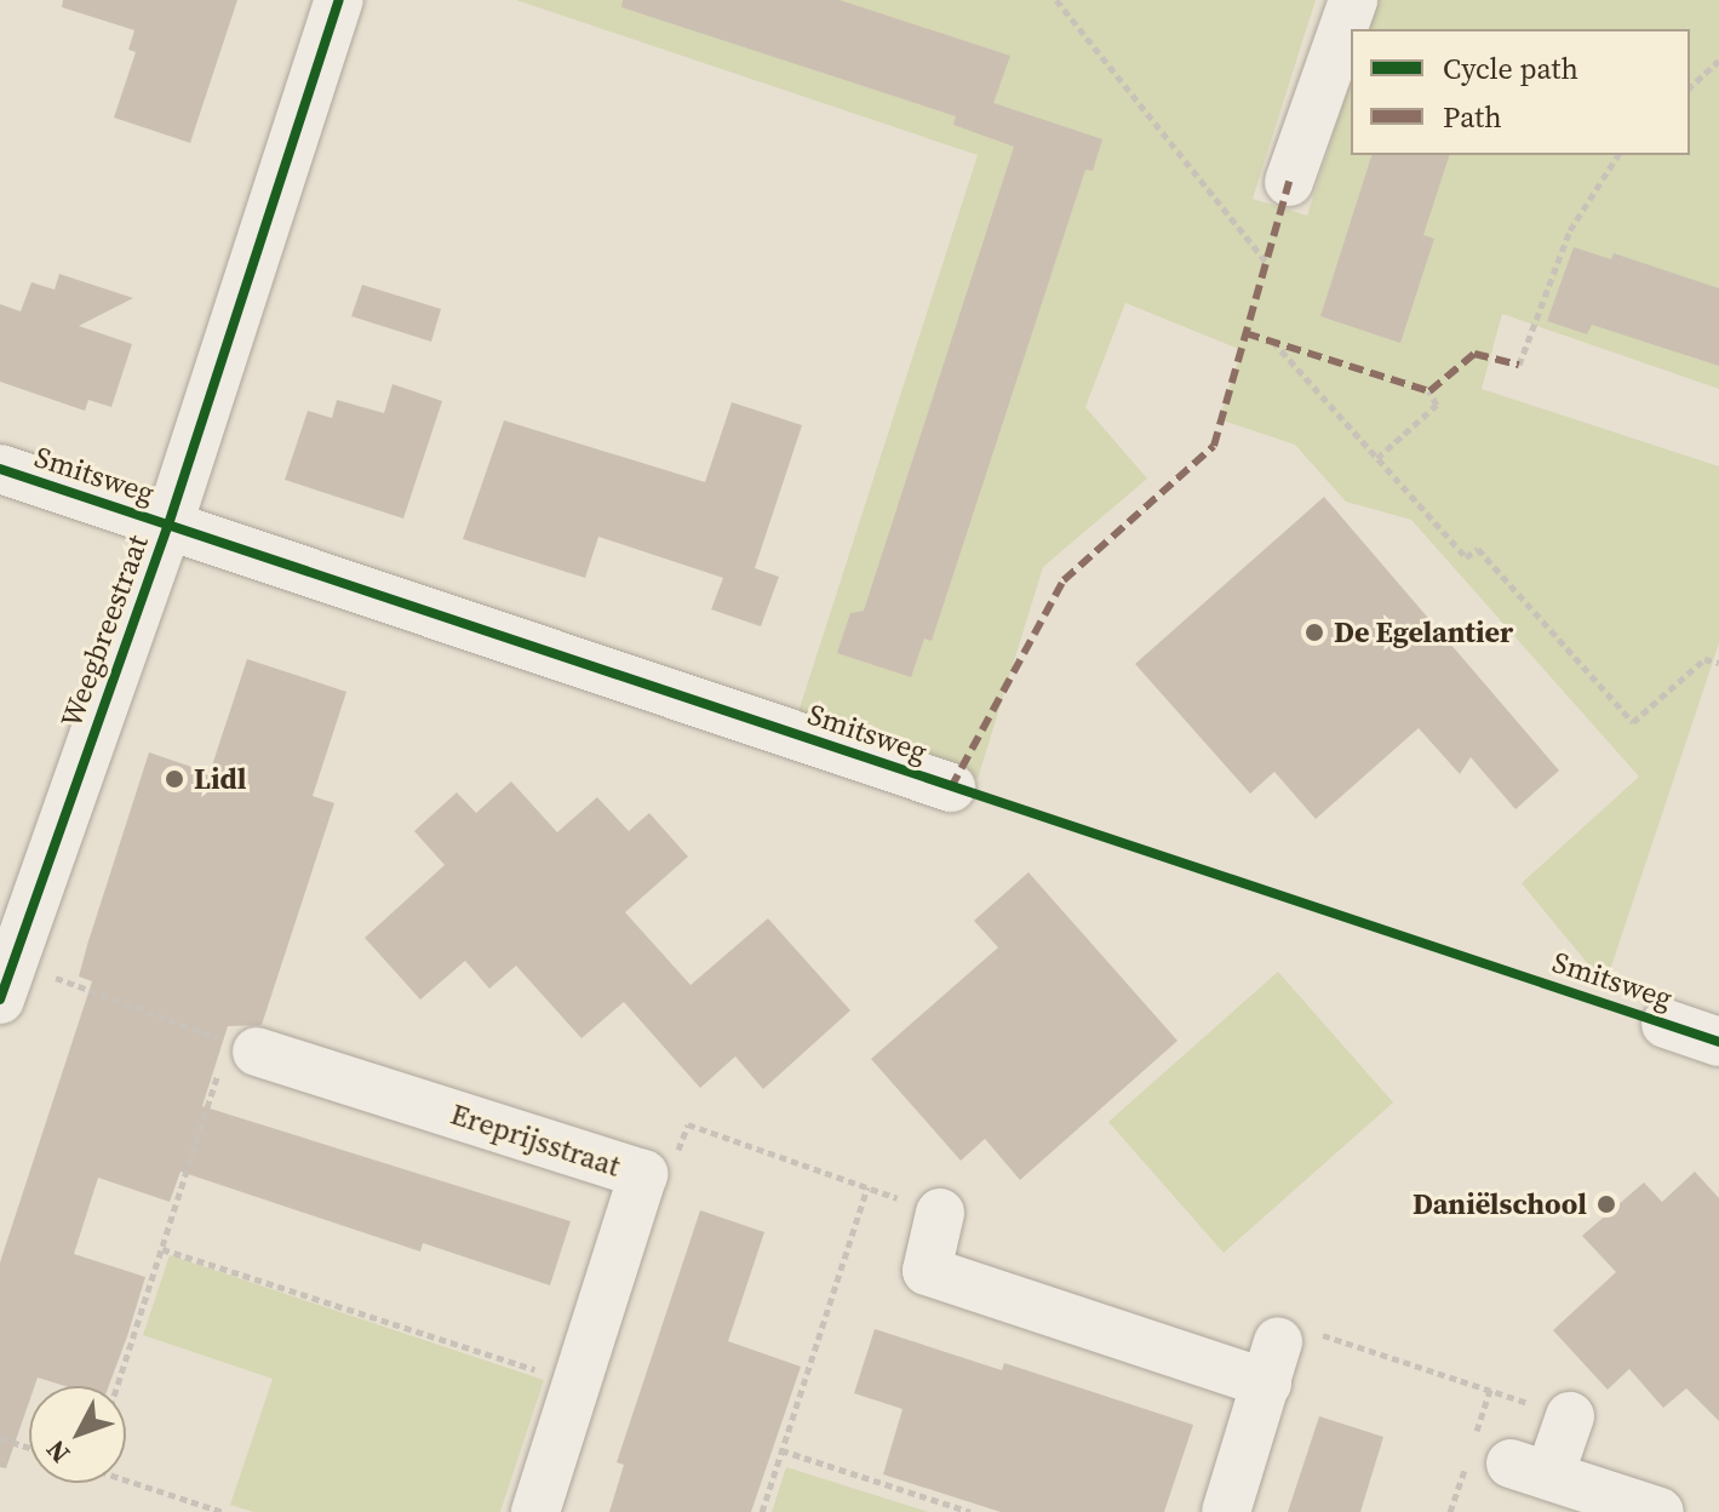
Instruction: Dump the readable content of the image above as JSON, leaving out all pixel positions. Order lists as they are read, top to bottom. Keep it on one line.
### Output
{"streets":{"street":["Smitsweg","Weegbreestraat","Ereprijsstraat"]},"crossings":[["Smitsweg","Weegbreestraat"]],"places":["De Egelantier","Lidl","Daniëlschool"],"legend":["Cycle path","Path"],"north":"bottom left"}
